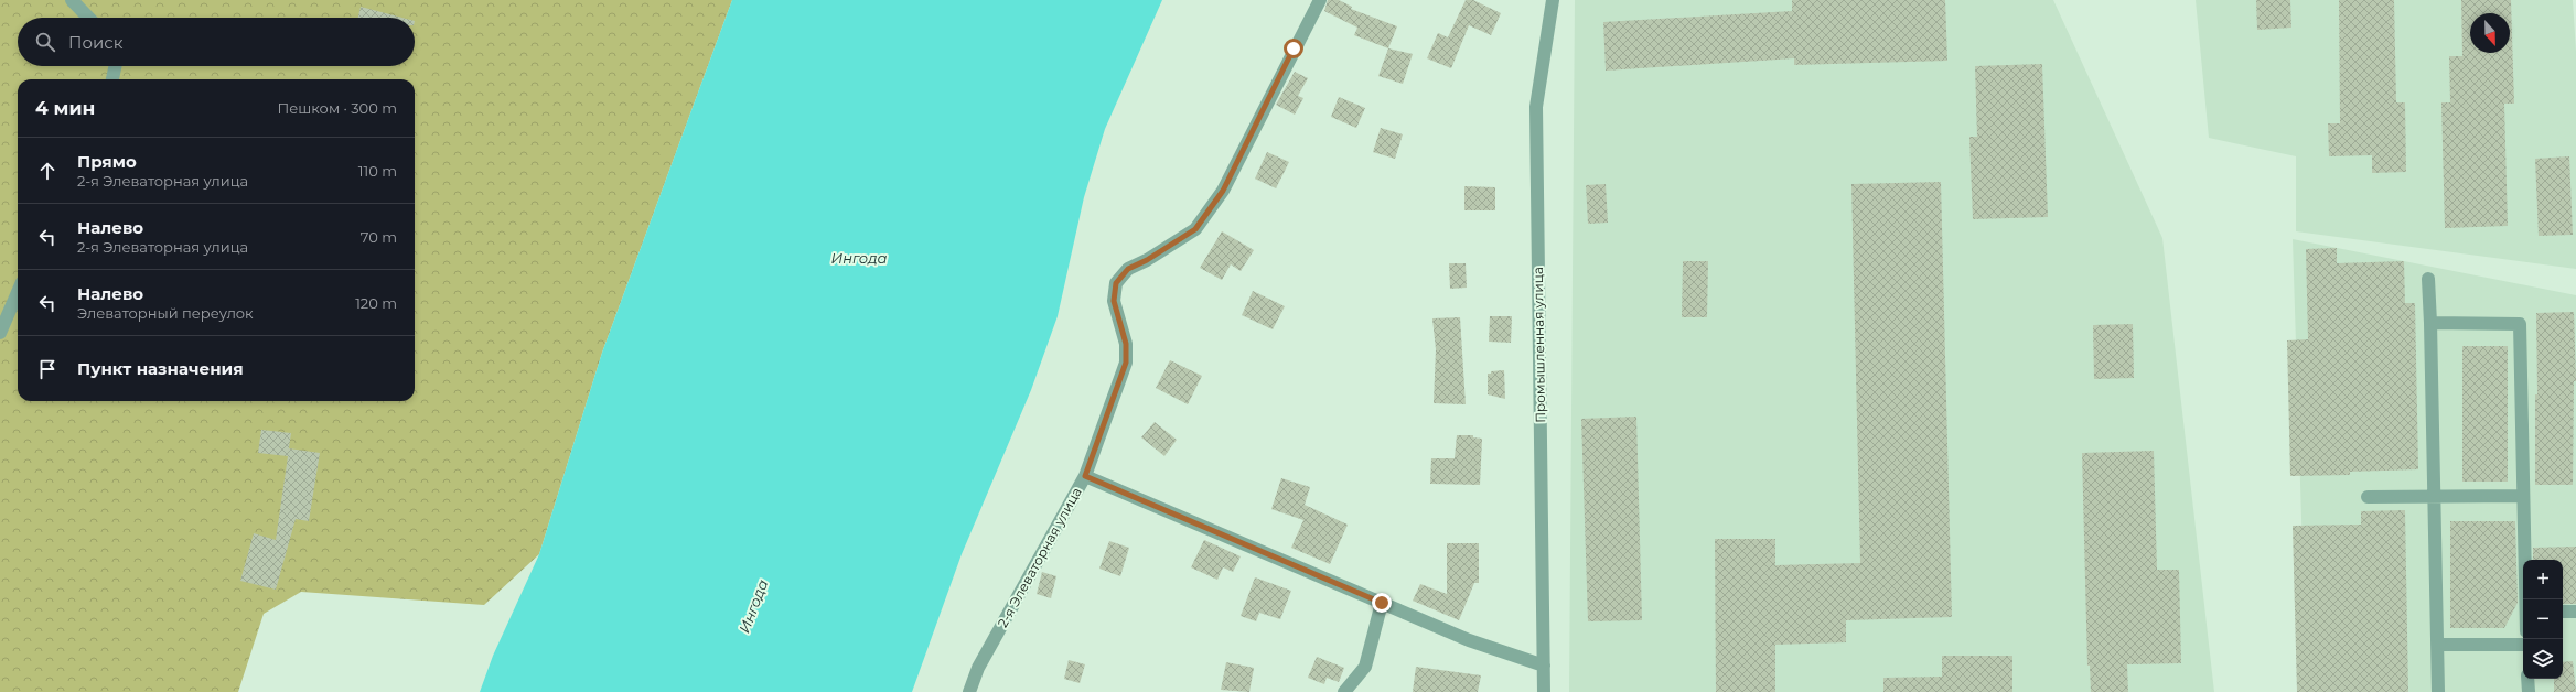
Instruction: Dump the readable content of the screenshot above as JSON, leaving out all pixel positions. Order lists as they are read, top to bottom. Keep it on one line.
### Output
{"streets":{"street":["Промышленная улица","2-я Элеваторная улица"]},"water":["Ингода"],"north":"bottom","page":{"search":"Поиск","heading":["4 мин","Пешком · 300 m"],"list":[["Прямо","2-я Элеваторная улица","110 m"],["Налево","2-я Элеваторная улица","70 m"],["Налево","Элеваторный переулок","120 m"],"Пункт назначения"],"map_buttons":["+","−"]}}
